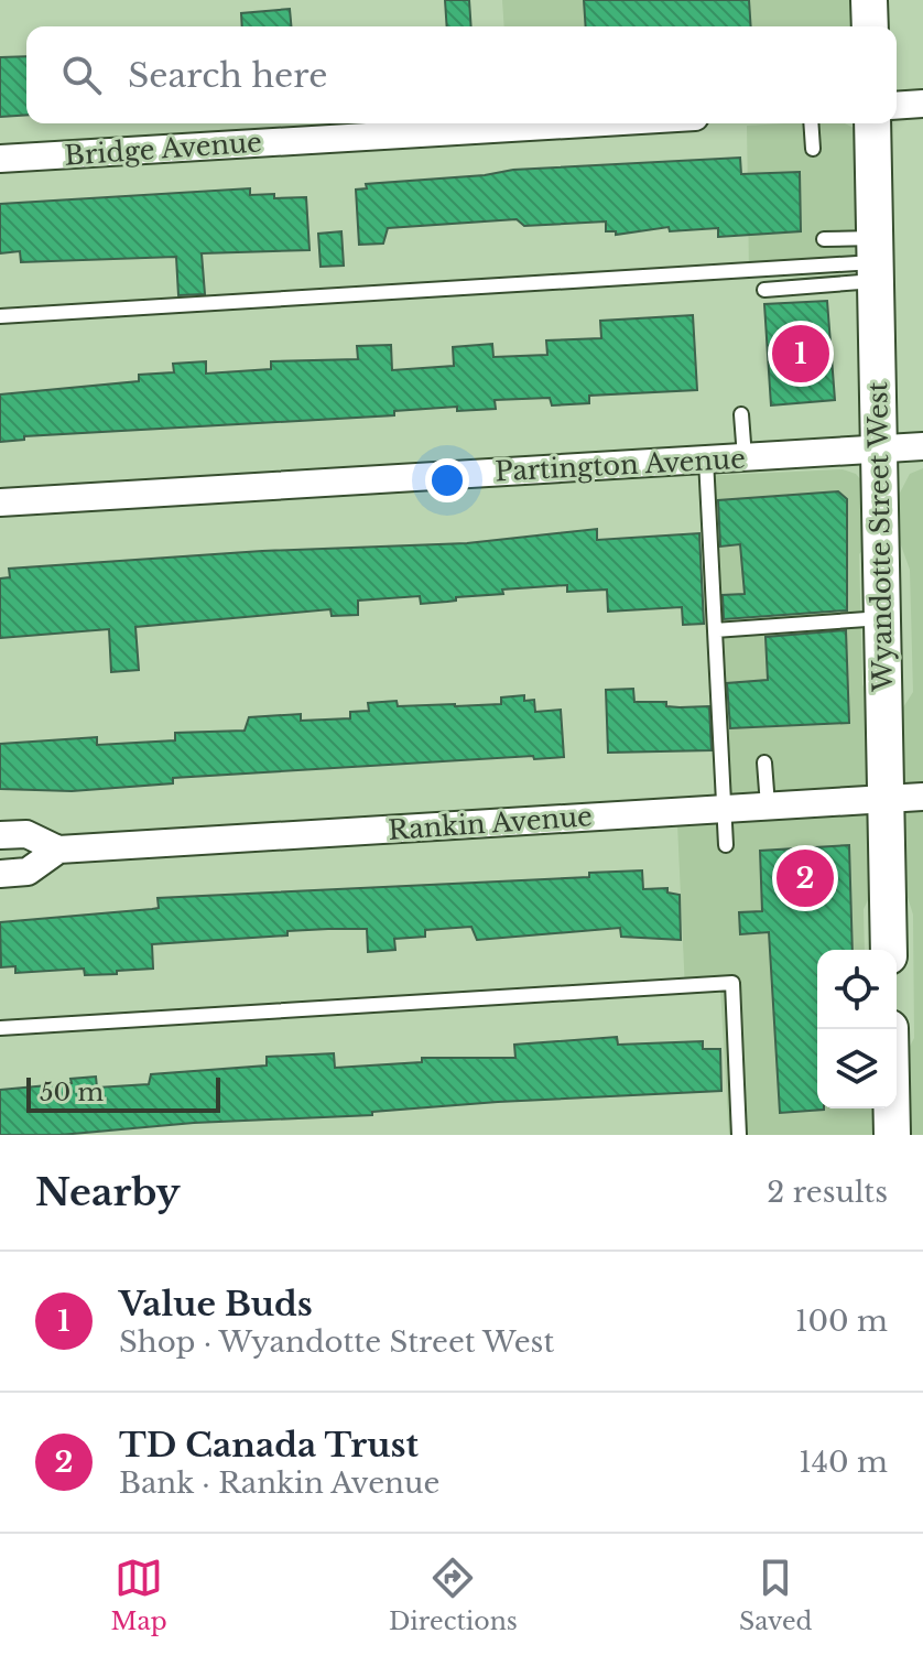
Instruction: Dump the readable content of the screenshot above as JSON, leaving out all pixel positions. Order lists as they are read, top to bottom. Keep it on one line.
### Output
{"streets":{"main road":["Wyandotte Street West"],"street":["Bridge Avenue","Partington Avenue","Rankin Avenue"]},"crossings":[["Partington Avenue","Wyandotte Street West"],["Wyandotte Street West","Rankin Avenue"]],"scale_bar":"50 m","page":{"search":"Search here","pins":["1","2"],"scale":"50 m","heading":["Nearby","2 results"],"list":[{"mark":"1","name":"Value Buds","note":"Shop · Wyandotte Street West","value":"100 m"},{"mark":"2","name":"TD Canada Trust","note":"Bank · Rankin Avenue","value":"140 m"}],"nav":["Map","Directions","Saved"]}}
